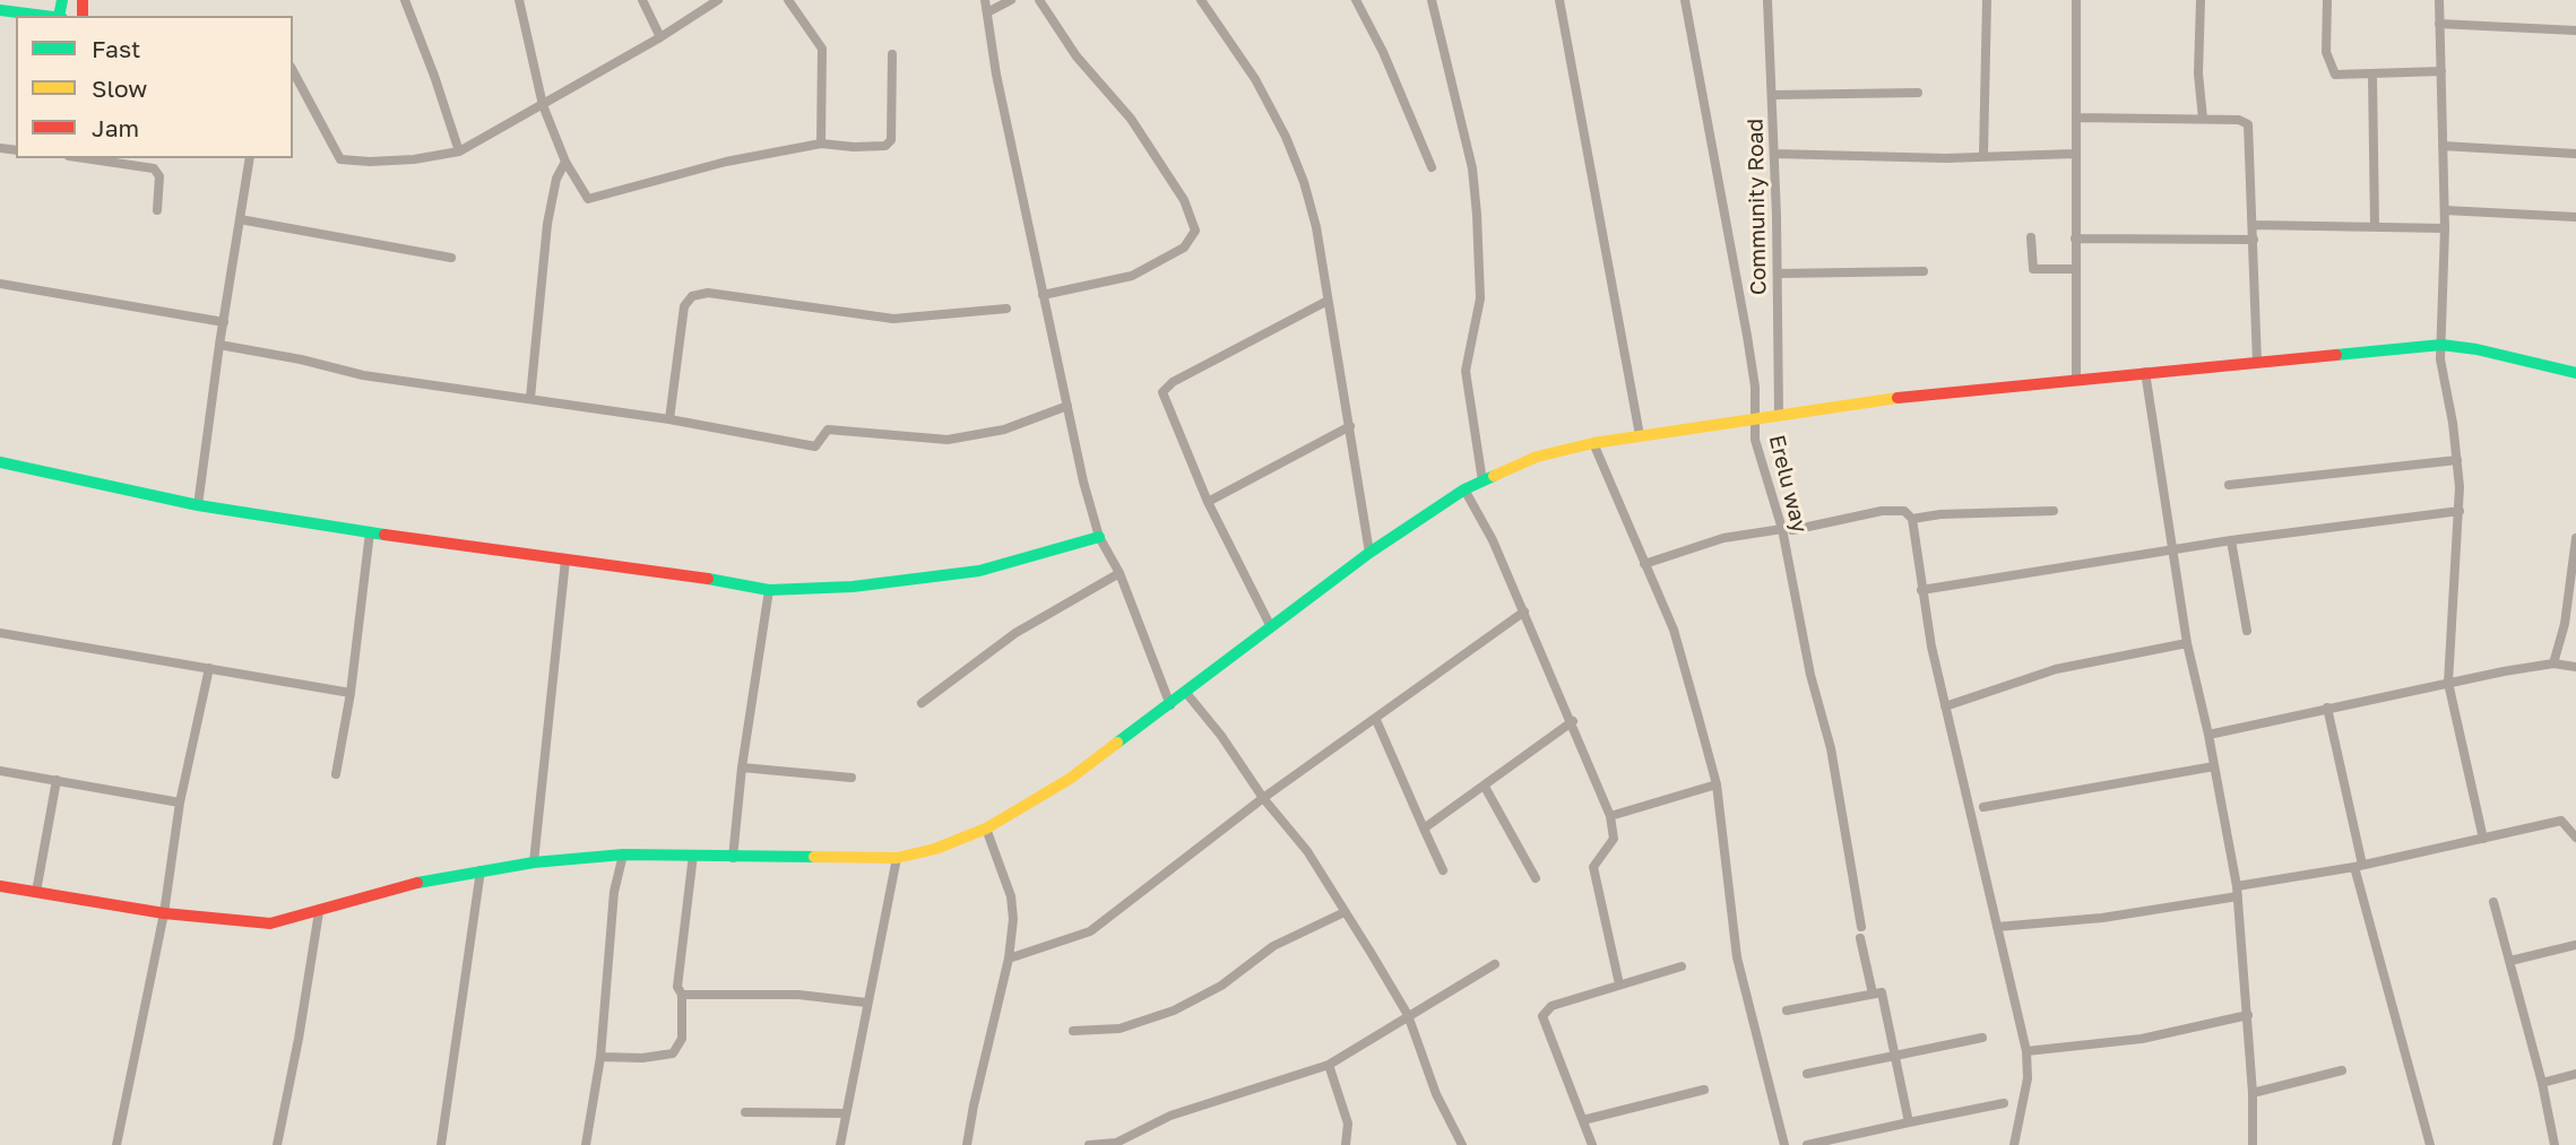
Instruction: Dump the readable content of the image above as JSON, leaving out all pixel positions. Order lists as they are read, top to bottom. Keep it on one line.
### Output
{"streets":{"street":["Community Road","Erelu way"]},"legend":["Fast","Slow","Jam"]}
